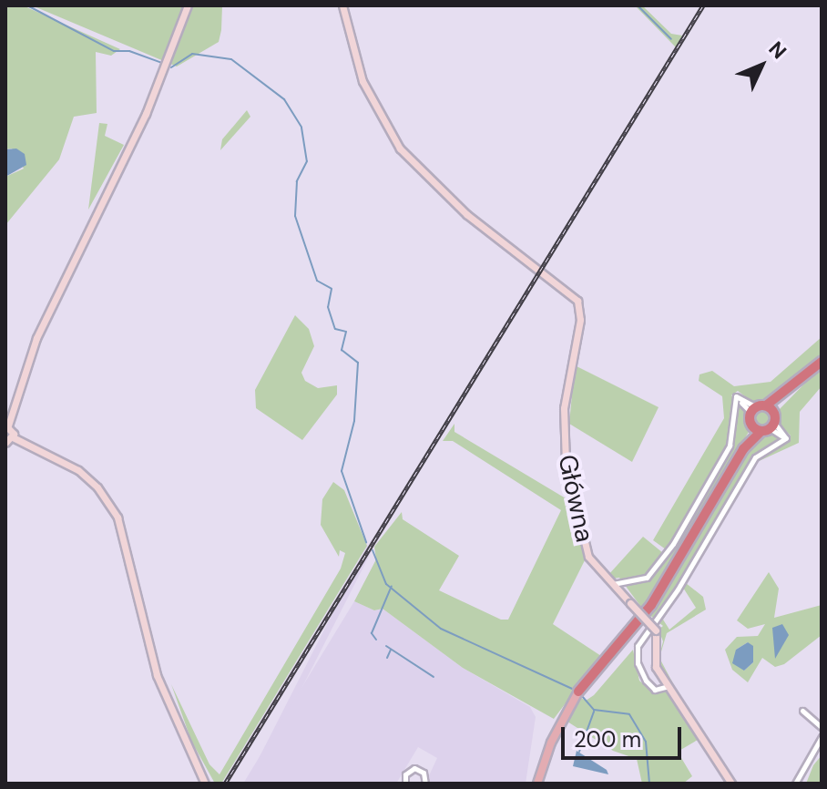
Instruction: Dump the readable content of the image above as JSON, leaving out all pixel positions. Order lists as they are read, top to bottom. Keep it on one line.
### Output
{"streets":{"street":["Główna"]},"scale_bar":"200 m","north":"top right"}
